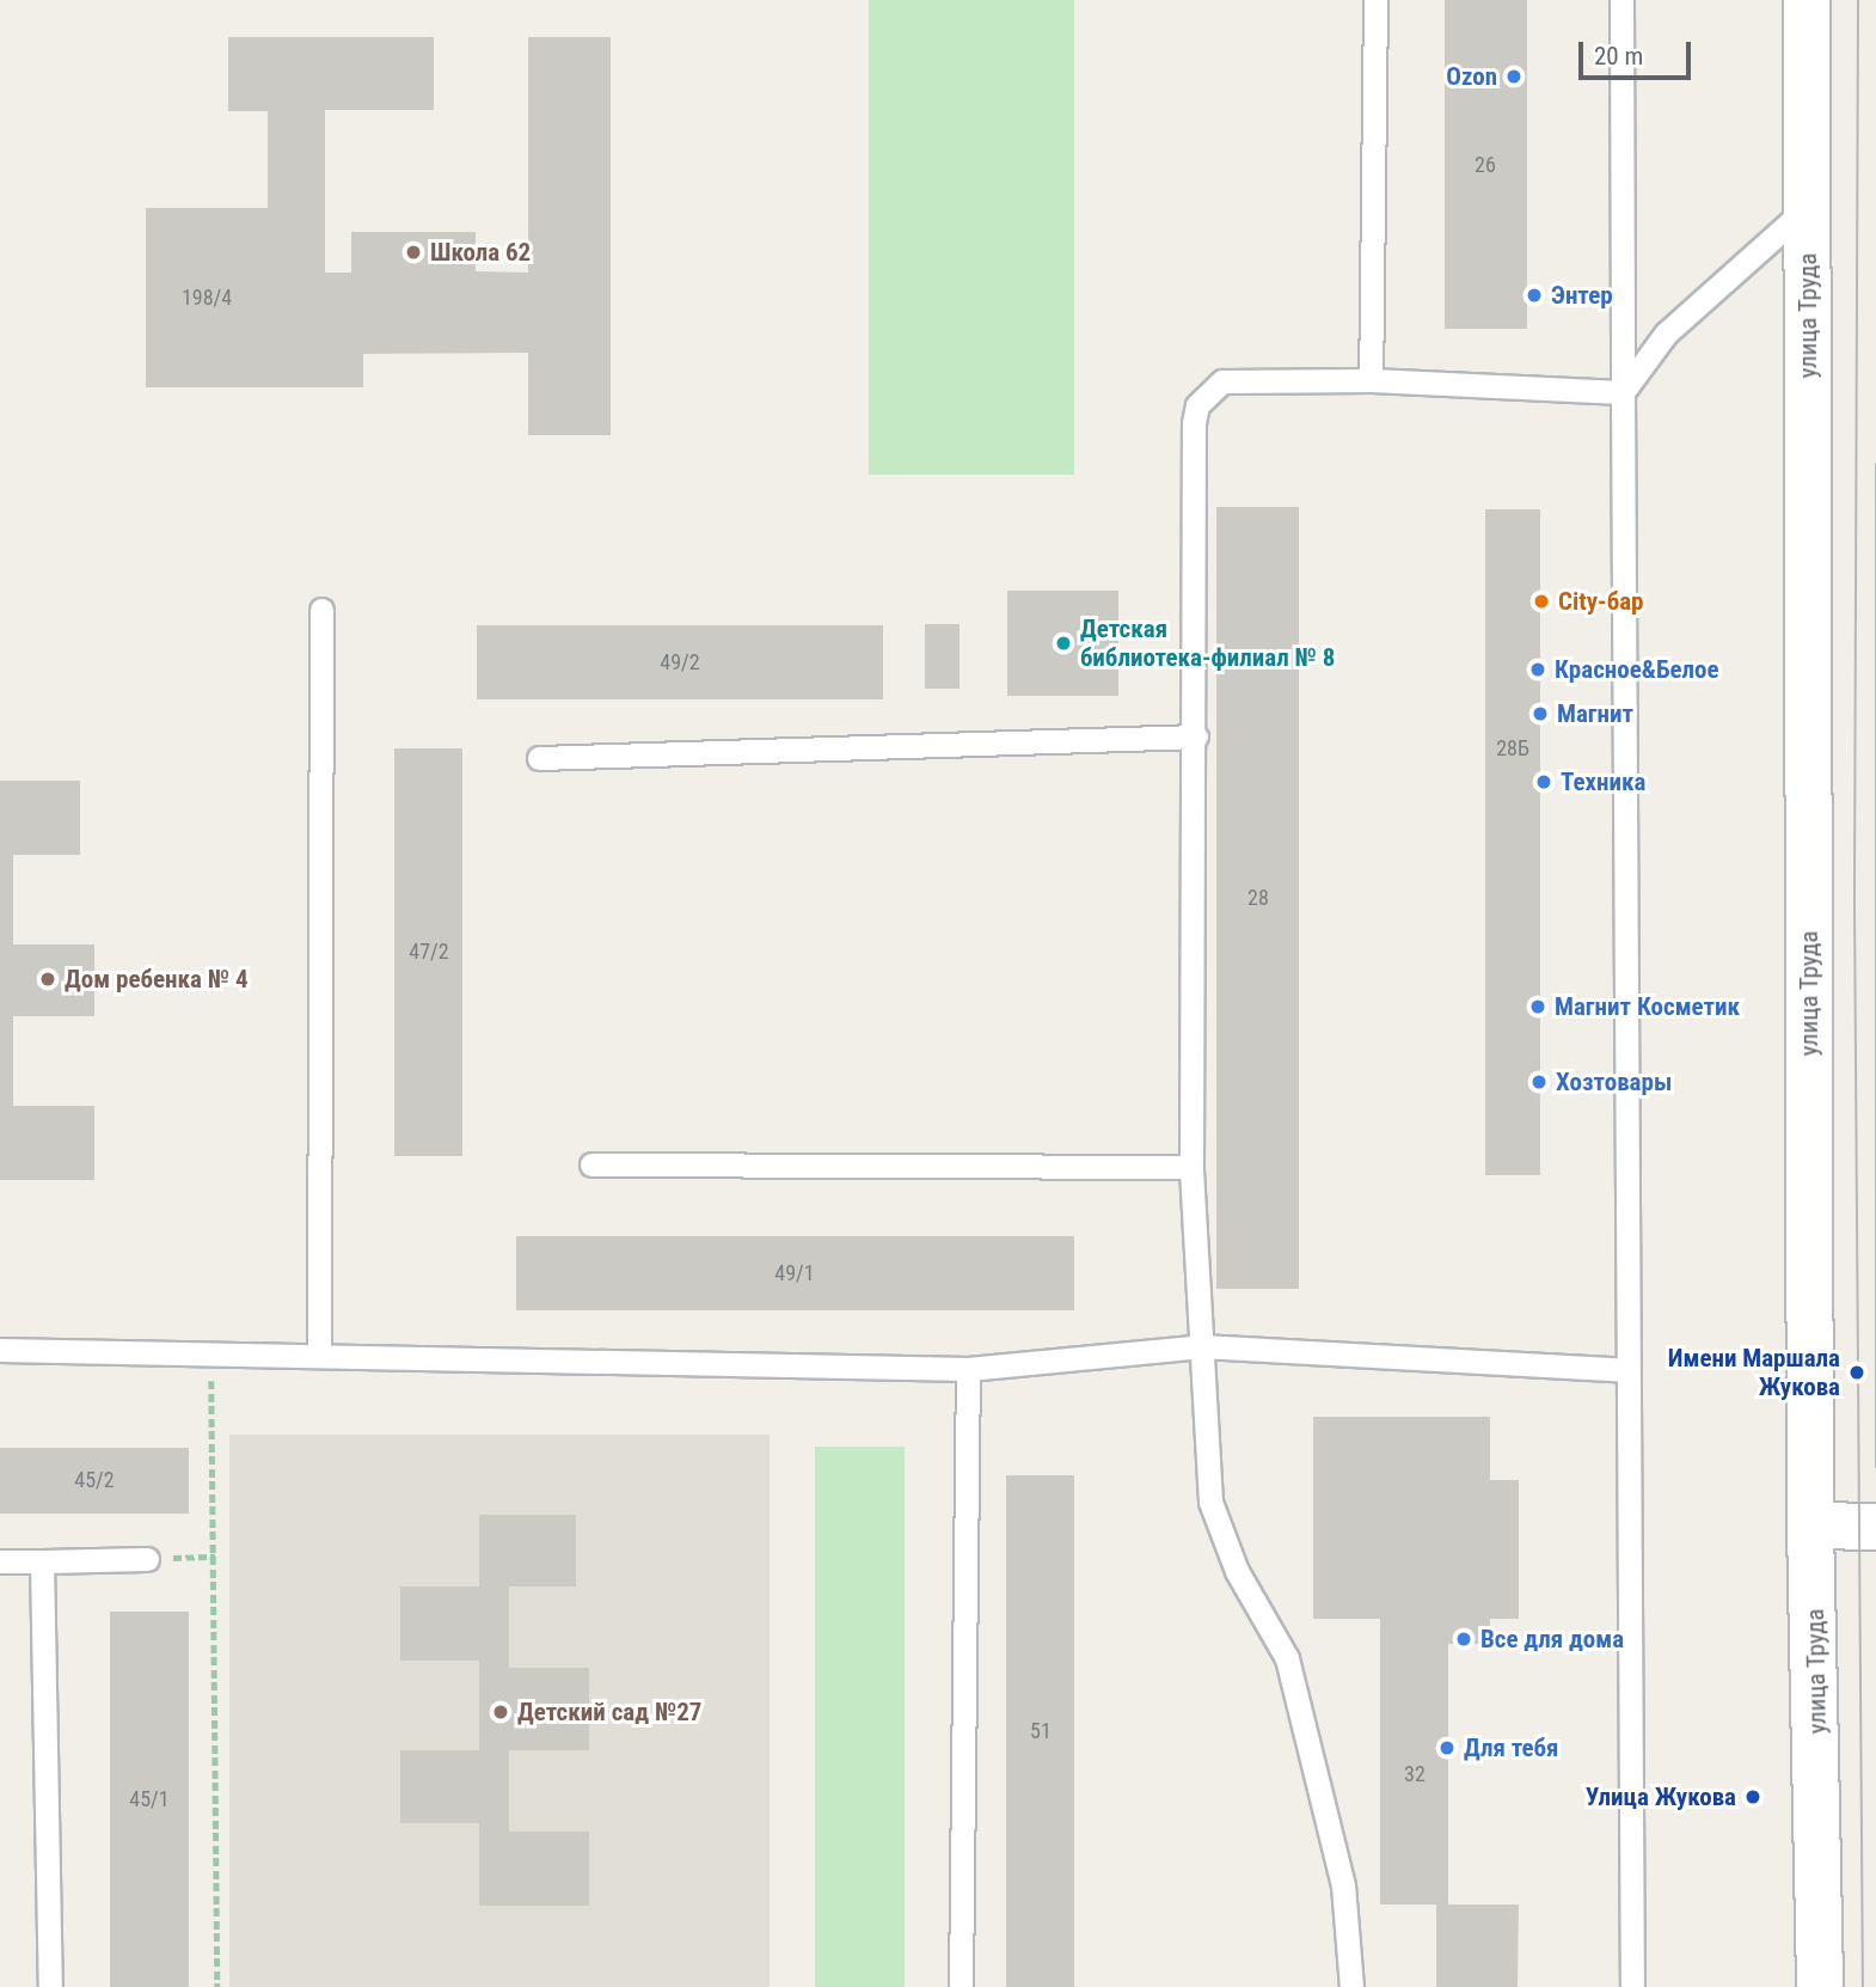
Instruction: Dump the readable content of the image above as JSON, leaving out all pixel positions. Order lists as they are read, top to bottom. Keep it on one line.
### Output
{"streets":{"main road":["улица Труда"]},"places":["Ozon","Школа 62","Энтер","City-бар","Детская библиотека-филиал № 8","Красное&Белое","Магнит","Техника","Дом ребенка № 4","Магнит Косметик","Хозтовары","Имени Маршала Жукова","Все для дома","Детский сад №27","Для тебя","Улица Жукова"],"house_numbers":["26","198/4","49/2","28Б","28","47/2","49/1","45/2","51","32","45/1"],"scale_bar":"20 m"}
